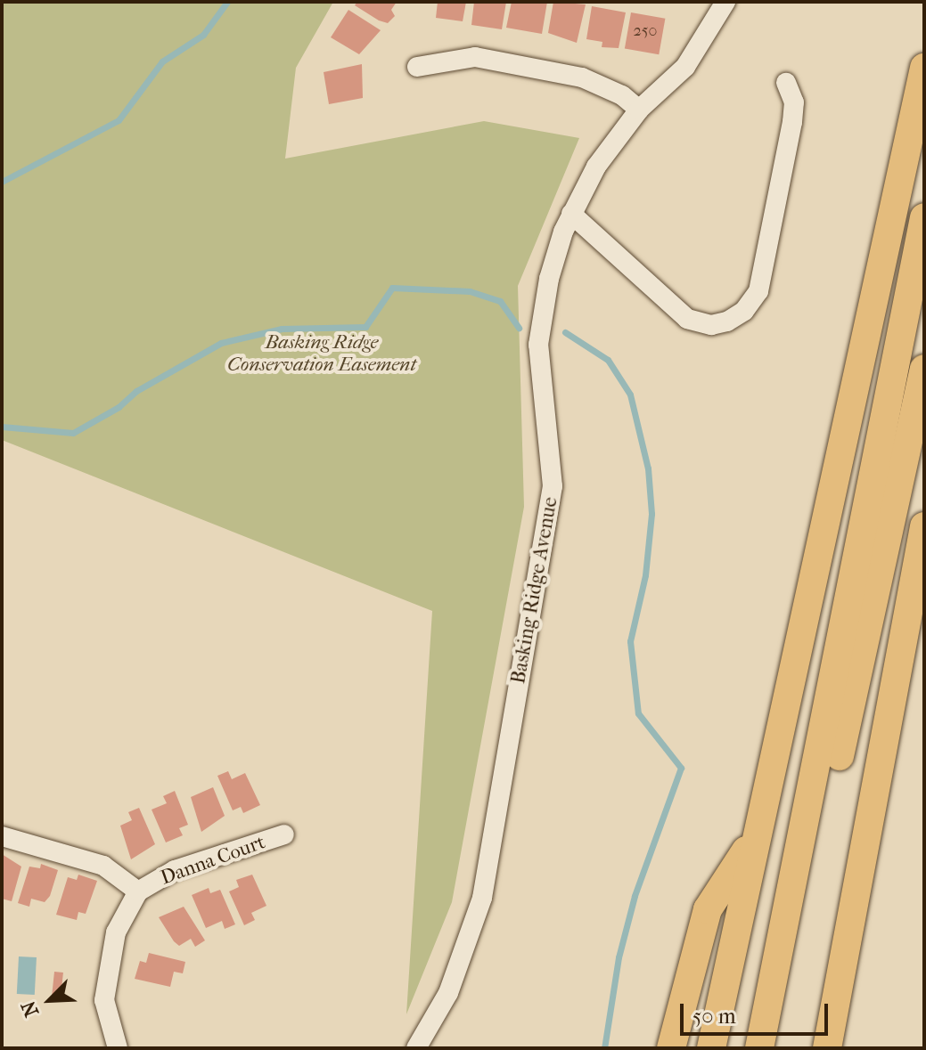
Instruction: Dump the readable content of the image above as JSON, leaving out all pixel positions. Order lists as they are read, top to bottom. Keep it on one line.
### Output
{"streets":{"street":["Basking Ridge Avenue","Danna Court"]},"parks":["Basking Ridge Conservation Easement"],"house_numbers":["250"],"scale_bar":"50 m","north":"bottom left"}
